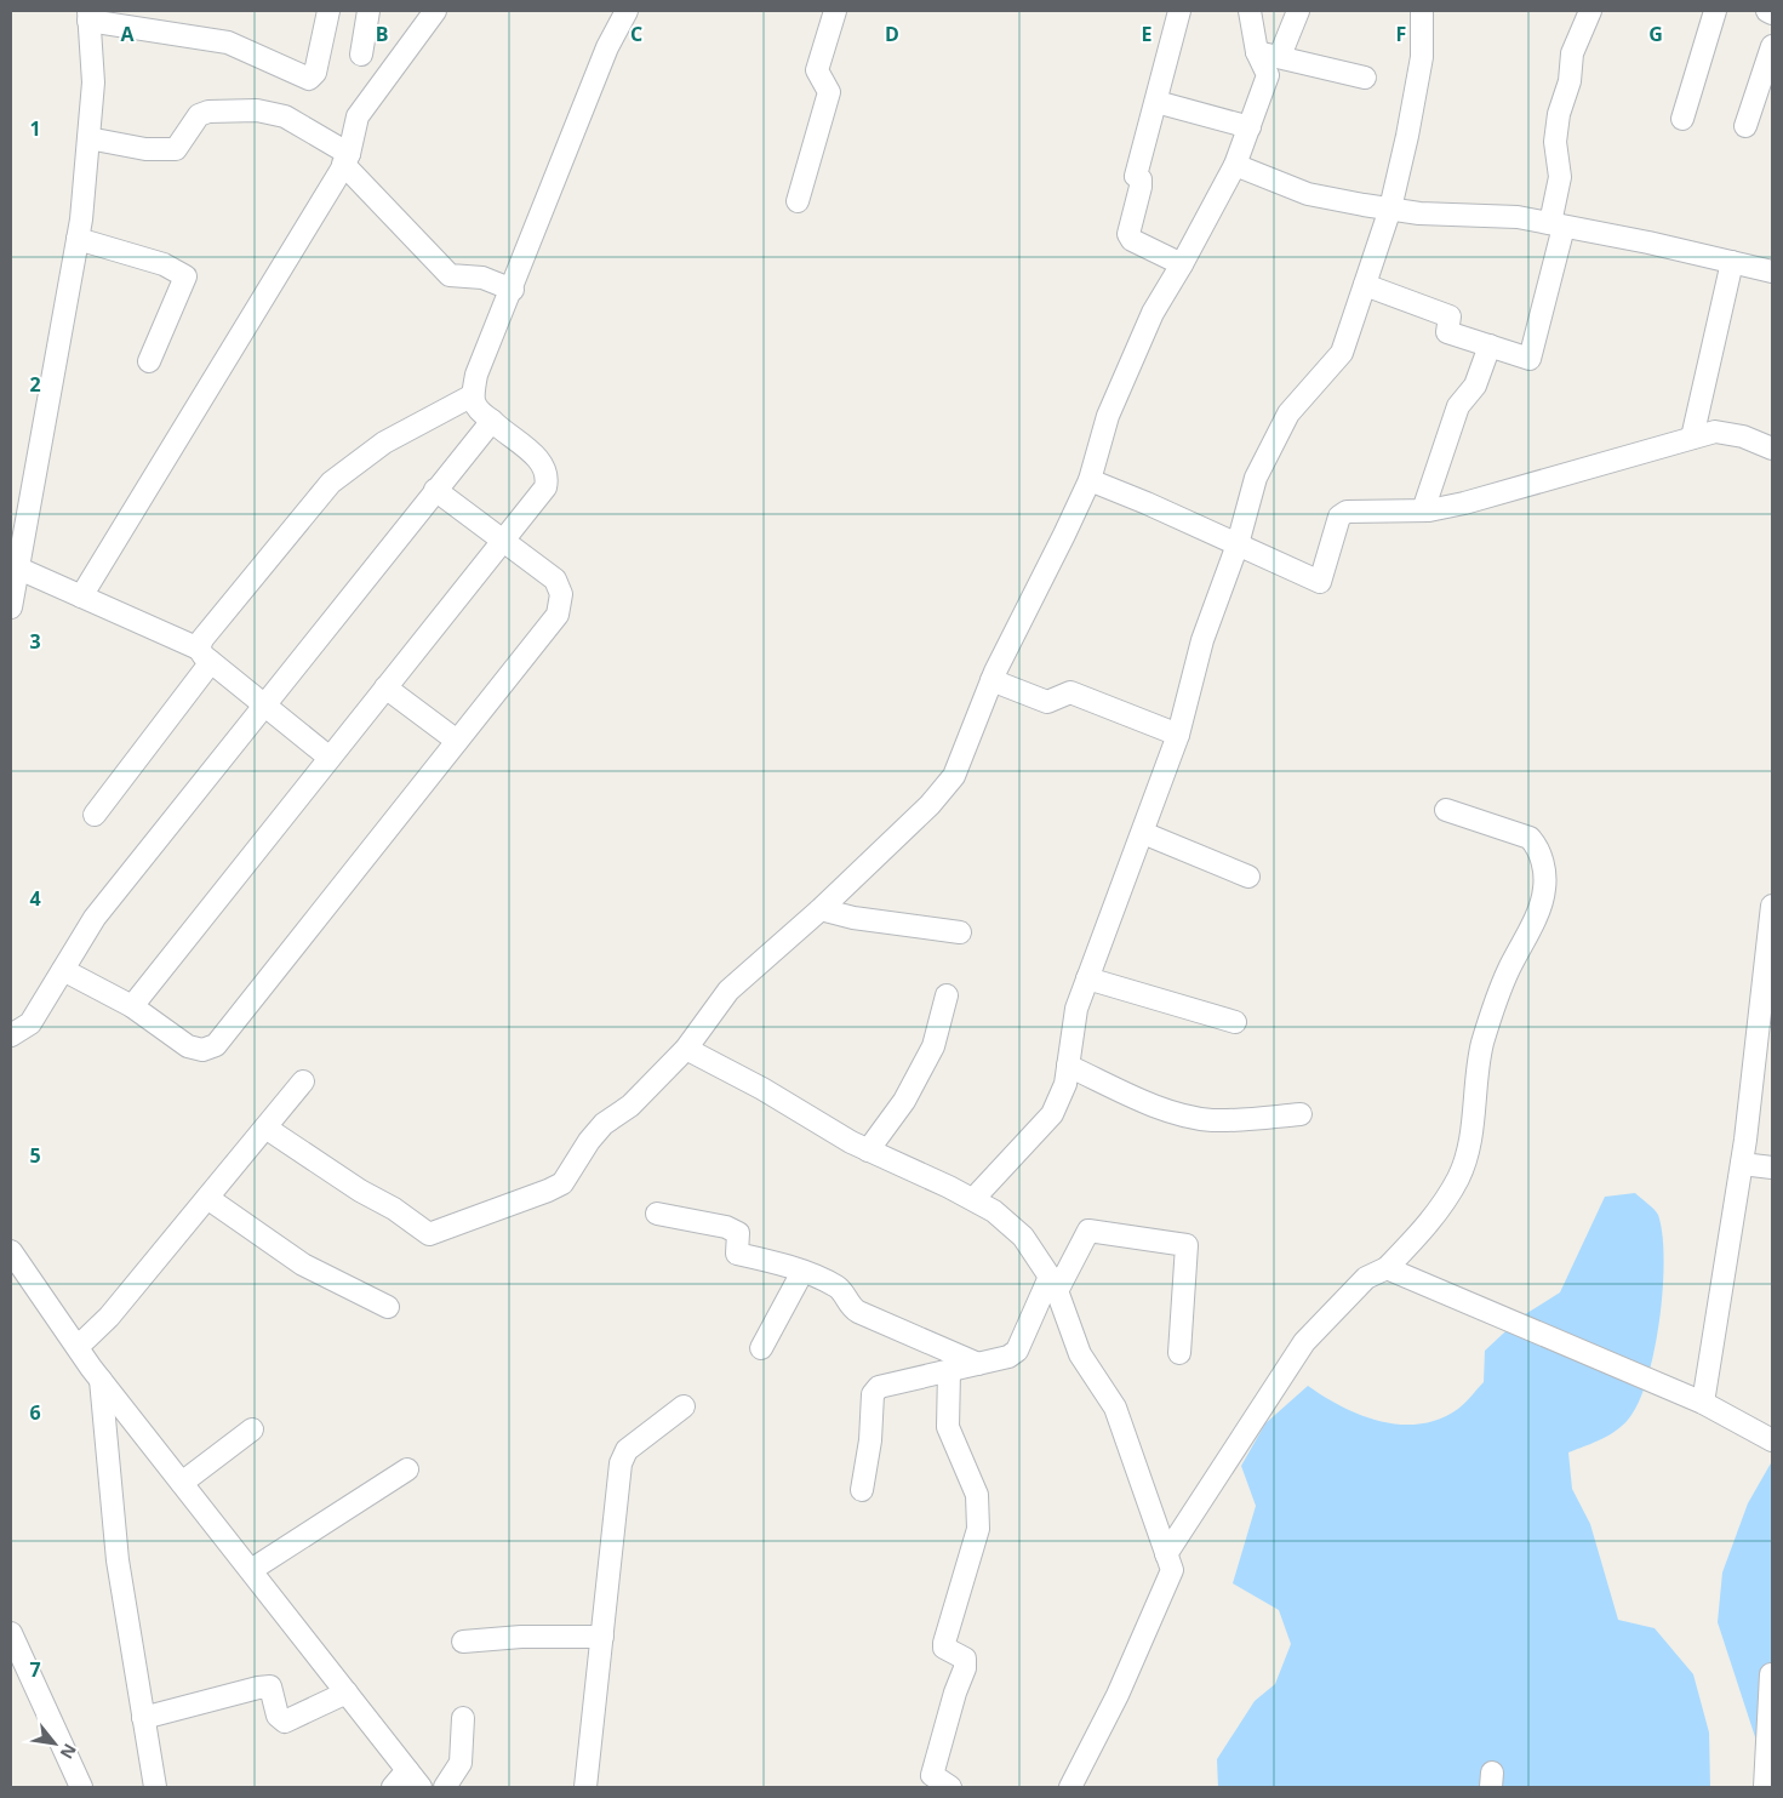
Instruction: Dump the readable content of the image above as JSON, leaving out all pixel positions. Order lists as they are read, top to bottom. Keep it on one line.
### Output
{"north":"bottom right","grid":{"columns":["A","B","C","D","E","F","G"],"rows":["1","2","3","4","5","6","7"]}}
